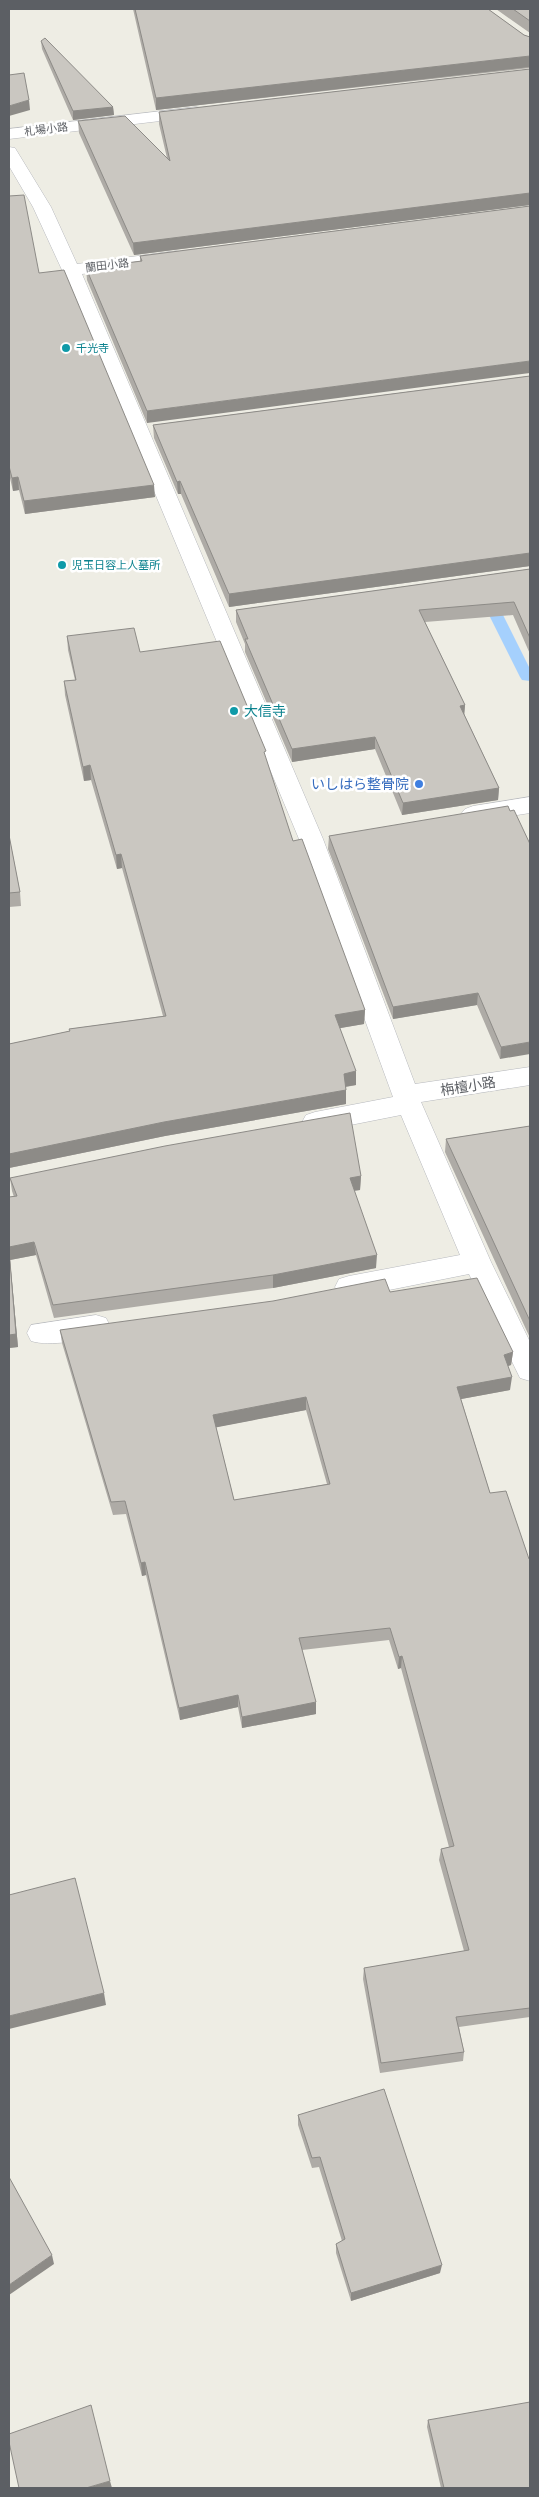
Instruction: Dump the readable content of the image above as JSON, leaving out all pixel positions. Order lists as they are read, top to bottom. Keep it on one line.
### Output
{"streets":{"street":["札場小路","蘭田小路","栴檀小路"]},"places":["千光寺","児玉日容上人墓所","大信寺","いしはら整骨院"]}
